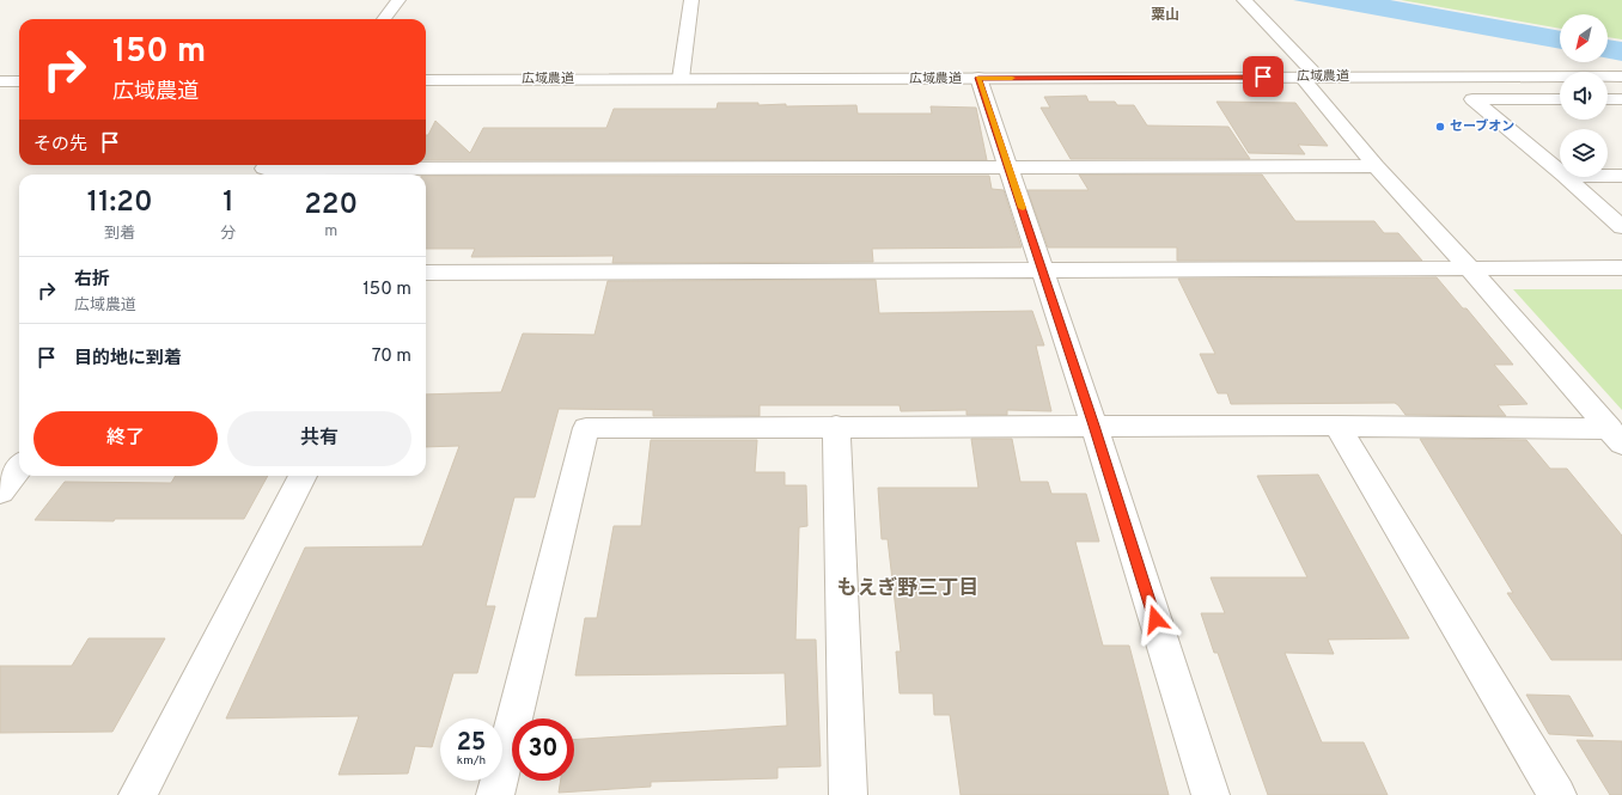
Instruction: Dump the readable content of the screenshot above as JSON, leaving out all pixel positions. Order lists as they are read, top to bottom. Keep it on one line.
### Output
{"streets":{"street":["広域農道"]},"districts":["粟山","もえぎ野三丁目"],"places":["セーブオン"],"north":"bottom left","page":{"turn":["150 m","広域農道"],"then":"その先","eta":["11:20","到着","1","分","220","m"],"list":[{"name":"右折","note":"広域農道","value":"150 m"},{"name":"目的地に到着","value":"70 m"}],"buttons":["終了","共有"],"speed":"25 km/h","limit":"30"}}
